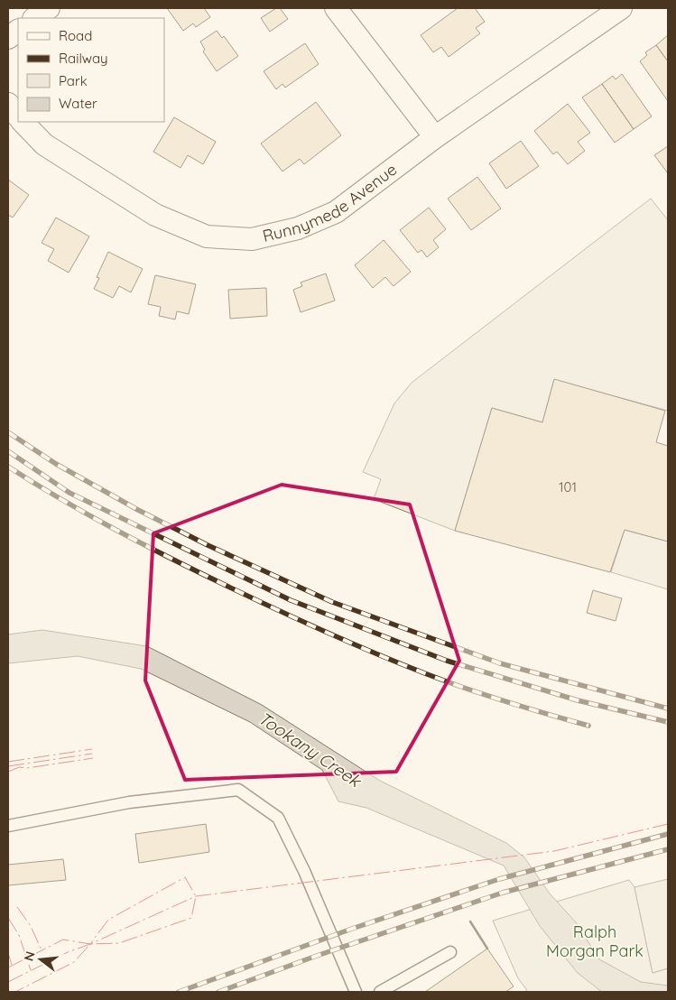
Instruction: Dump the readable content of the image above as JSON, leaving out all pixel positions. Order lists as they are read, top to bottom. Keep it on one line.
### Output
{"streets":{"street":["Runnymede Avenue"]},"water":["Tookany Creek"],"parks":["Ralph Morgan Park"],"house_numbers":["101"],"legend":["Road","Railway","Park","Water"],"north":"left"}
